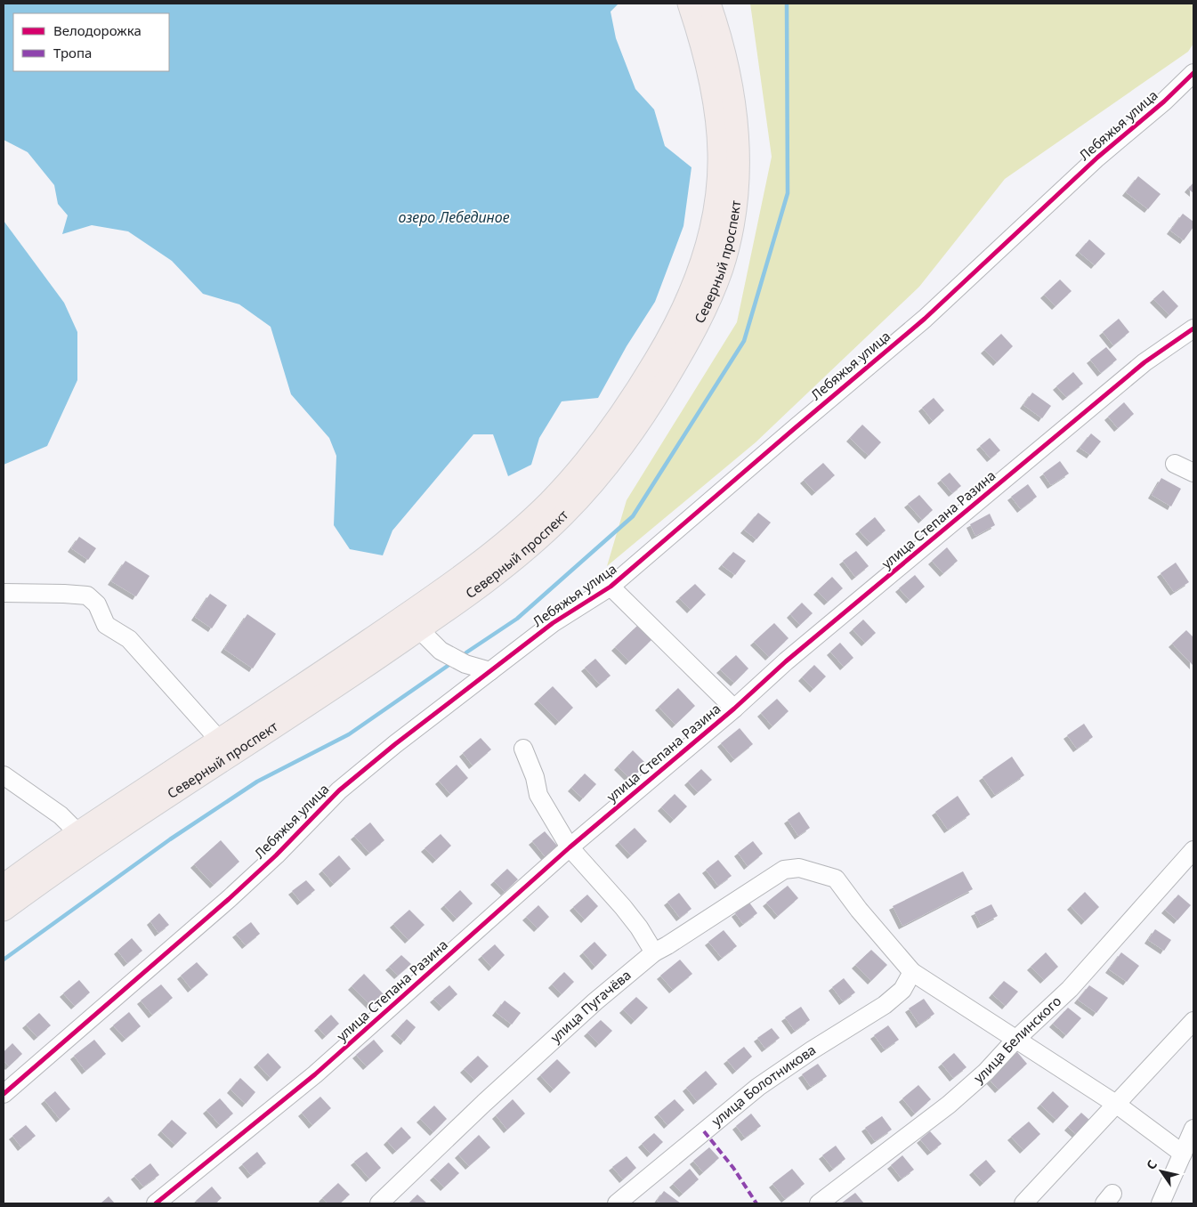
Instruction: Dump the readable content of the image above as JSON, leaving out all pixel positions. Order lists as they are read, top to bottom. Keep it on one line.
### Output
{"streets":{"main road":["Северный проспект"],"street":["Лебяжья улица","улица Степана Разина","улица Пугачёва","улица Белинского","улица Болотникова"]},"crossings":[["улица Пугачёва","улица Болотникова"]],"water":["озеро Лебединое"],"legend":["Велодорожка","Тропа"],"north":"top left"}
